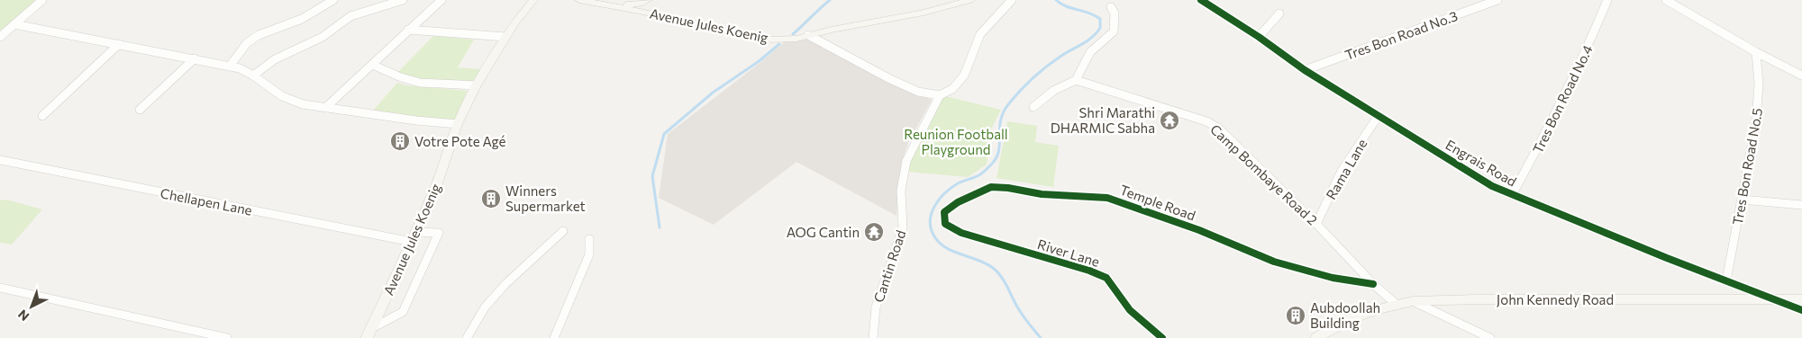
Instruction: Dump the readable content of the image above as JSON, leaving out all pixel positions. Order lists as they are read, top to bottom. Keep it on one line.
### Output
{"streets":{"street":["Avenue Jules Koenig","Tres Bon Road No.3","Tres Bon Road No.4","Engrais Road","Tres Bon Road No.5","Rama Lane","Camp Bombaye Road 2","Chellapen Lane","Temple Road","River Lane","Cantin Road","John Kennedy Road"]},"crossings":[["Avenue Jules Koenig","Chellapen Lane"],["Tres Bon Road No.3","Engrais Road"],["Tres Bon Road No.4","Engrais Road"],["Engrais Road","Tres Bon Road No.5"],["Engrais Road","Rama Lane"],["Engrais Road","John Kennedy Road"],["Rama Lane","Camp Bombaye Road 2"],["Camp Bombaye Road 2","Temple Road"],["Camp Bombaye Road 2","John Kennedy Road"],["Temple Road","River Lane"]],"parks":["Reunion Football Playground"],"places":{"temple":["Shri Marathi DHARMIC Sabha","AOG Cantin"],"building":["Votre Pote Agé","Winners Supermarket","Aubdoollah Building"]},"north":"bottom left"}
